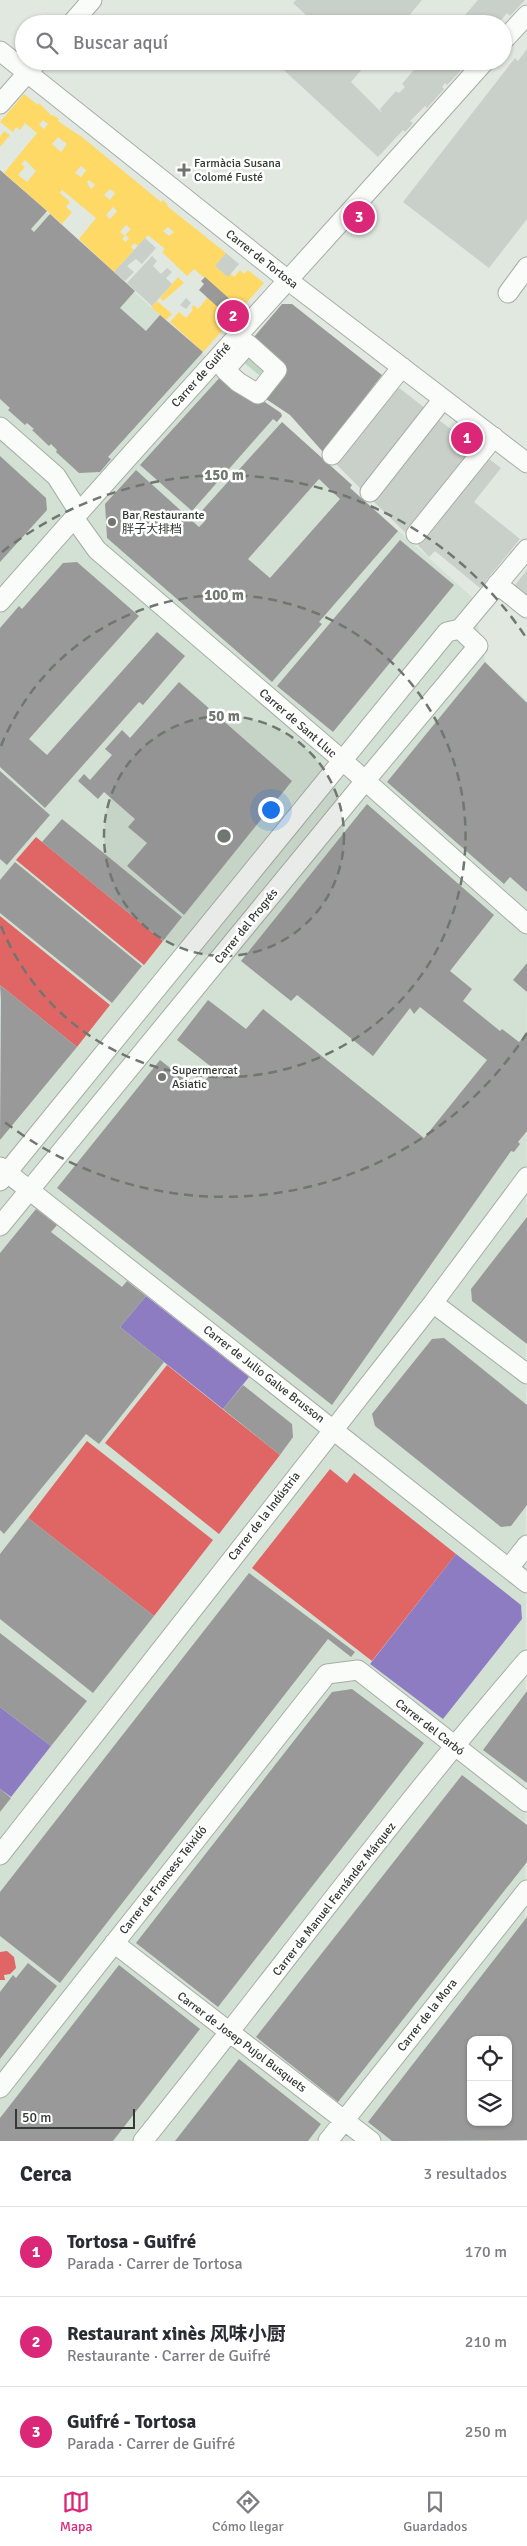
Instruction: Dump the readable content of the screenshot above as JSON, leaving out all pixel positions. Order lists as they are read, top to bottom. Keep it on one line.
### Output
{"streets":{"street":["Carrer de Tortosa","Carrer de Guifré","Carrer de Sant Lluc","Carrer del Progrés","Carrer de Julio Galve Brusson","Carrer de la Indústria","Carrer del Carbó","Carrer de Francesc Teixidó","Carrer de Manuel Fernández Márquez","Carrer de la Mora","Carrer de Josep Pujol Busquets"]},"crossings":[["Carrer de Tortosa","Carrer de Guifré"],["Carrer de Guifré","Carrer de Sant Lluc"],["Carrer de Sant Lluc","Carrer del Progrés"],["Carrer del Progrés","Carrer de Julio Galve Brusson"],["Carrer de Julio Galve Brusson","Carrer de la Indústria"],["Carrer del Carbó","Carrer de Francesc Teixidó"],["Carrer del Carbó","Carrer de Manuel Fernández Márquez"],["Carrer de Francesc Teixidó","Carrer de Josep Pujol Busquets"],["Carrer de Manuel Fernández Márquez","Carrer de Josep Pujol Busquets"],["Carrer de la Mora","Carrer de Josep Pujol Busquets"]],"places":{"health":["Farmàcia Susana Colomé Fusté"],"other":["Bar Restaurante 胖子大排档","Supermercat Asiatic"]},"scale_bar":"50 m","page":{"search":"Buscar aquí","pins":["3","2","1"],"scale":"50 m","heading":["Cerca","3 resultados"],"list":[{"mark":"1","name":"Tortosa - Guifré","note":"Parada · Carrer de Tortosa","value":"170 m"},{"mark":"2","name":"Restaurant xinès 风味小厨","note":"Restaurante · Carrer de Guifré","value":"210 m"},{"mark":"3","name":"Guifré - Tortosa","note":"Parada · Carrer de Guifré","value":"250 m"}],"nav":["Mapa","Cómo llegar","Guardados"]},"rings":["150 m","100 m","50 m"]}
